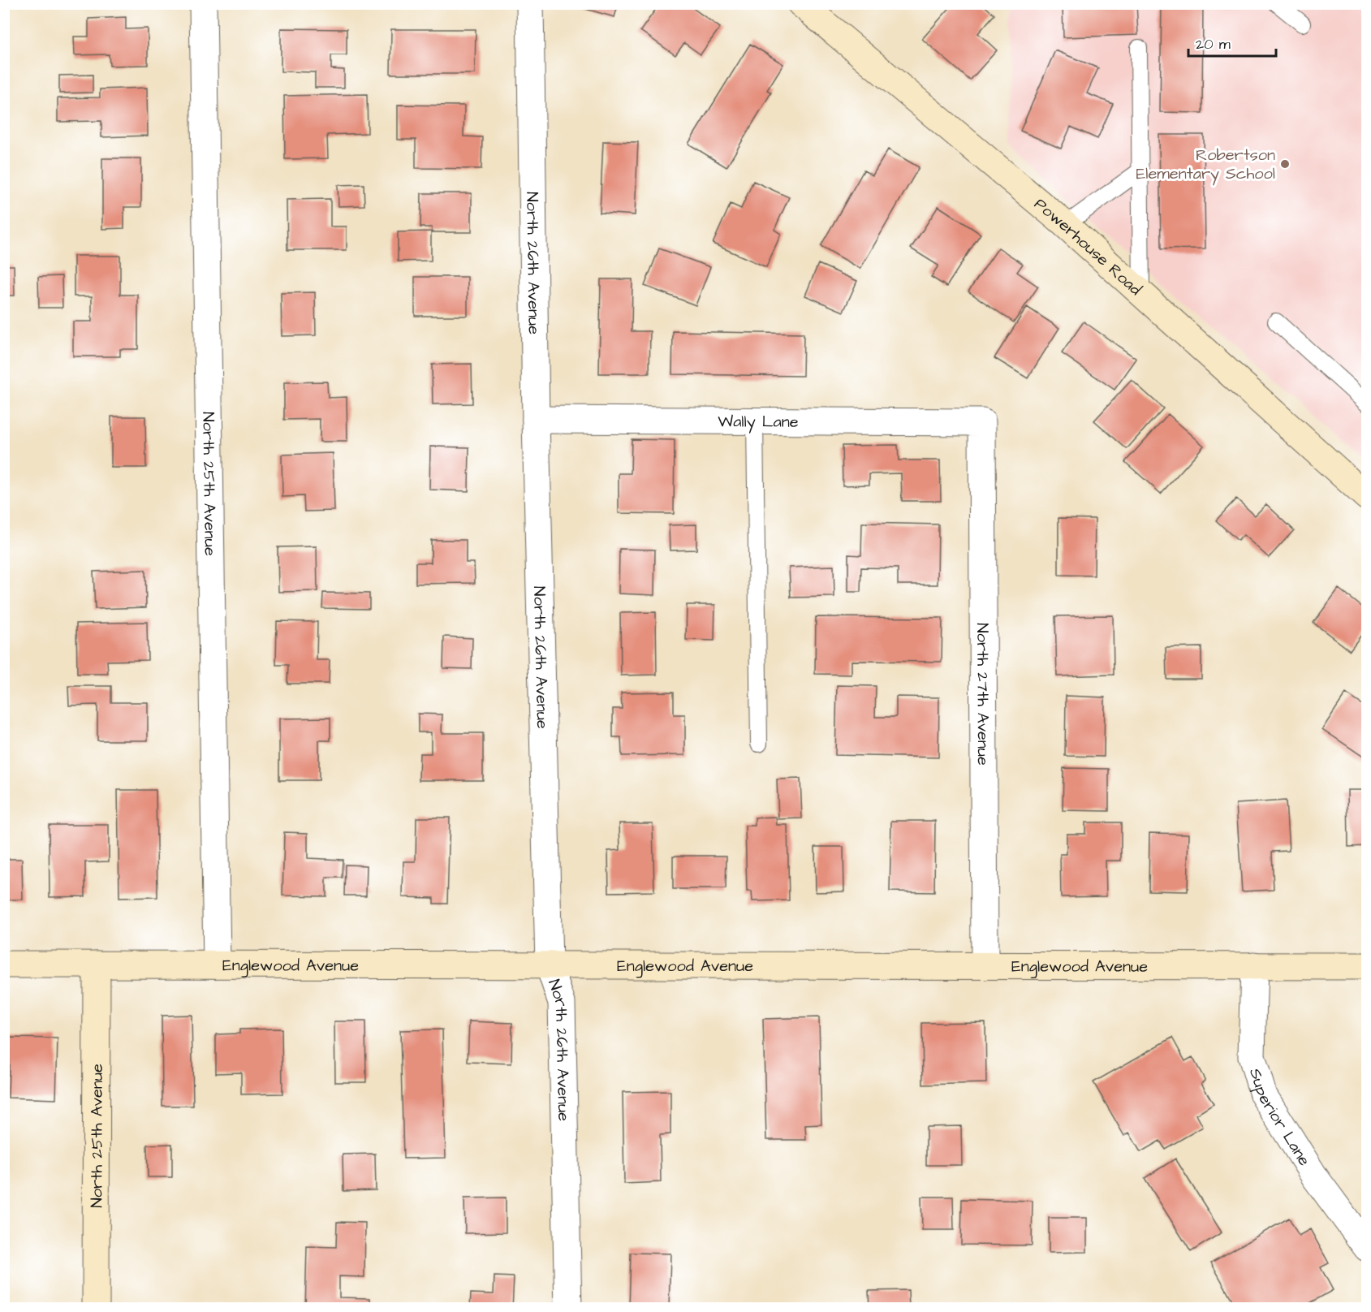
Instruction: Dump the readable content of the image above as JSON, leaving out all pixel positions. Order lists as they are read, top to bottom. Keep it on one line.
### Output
{"streets":{"street":["Powerhouse Road","North 26th Avenue","Wally Lane","North 25th Avenue","North 27th Avenue","Englewood Avenue","Superior Lane"]},"crossings":[["North 26th Avenue","Wally Lane"],["North 26th Avenue","Englewood Avenue"],["Wally Lane","North 27th Avenue"],["North 25th Avenue","Englewood Avenue"],["North 27th Avenue","Englewood Avenue"],["Englewood Avenue","Superior Lane"]],"places":["Robertson Elementary School"],"scale_bar":"20 m"}
